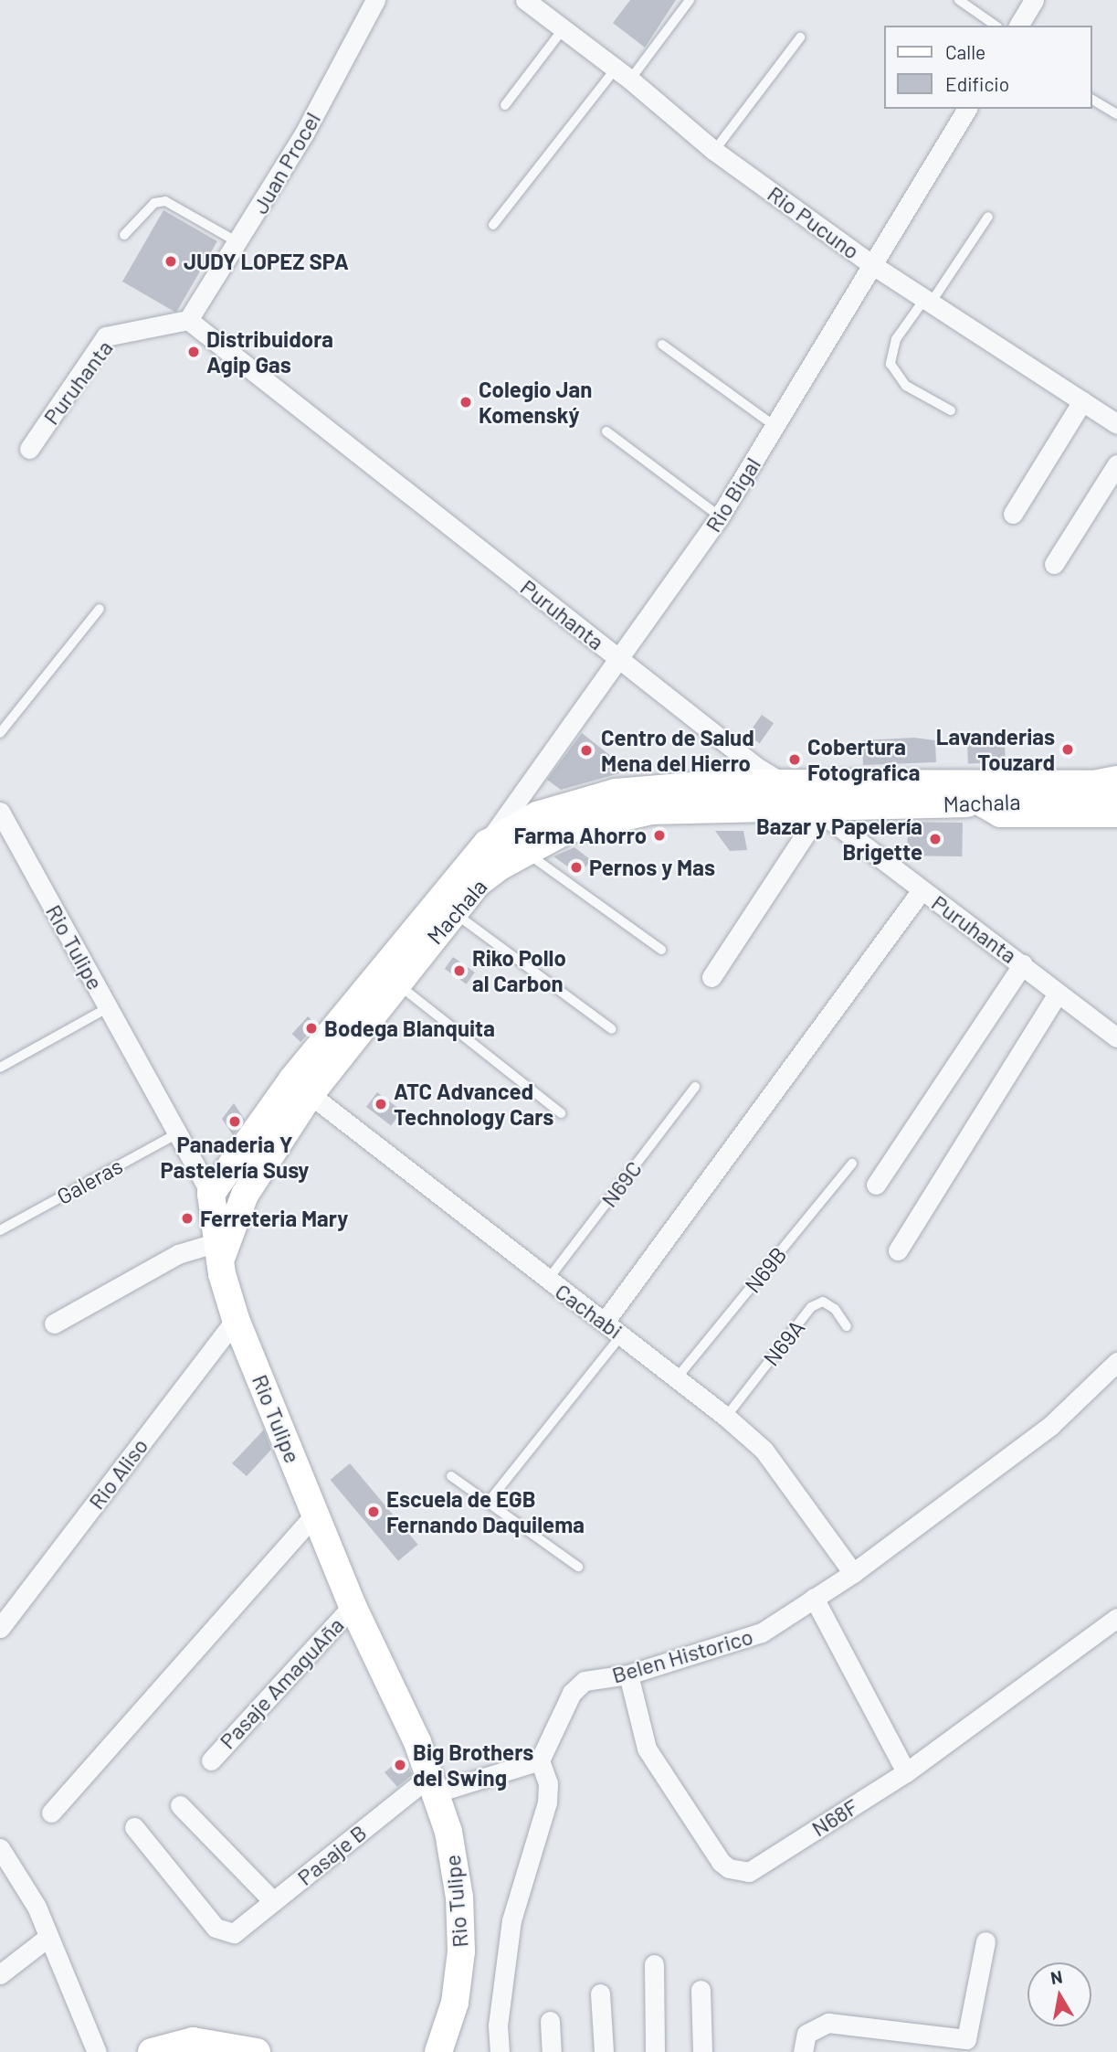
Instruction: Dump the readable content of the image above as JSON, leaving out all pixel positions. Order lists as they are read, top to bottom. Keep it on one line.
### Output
{"streets":{"main road":["Machala","Rio Tulipe"],"street":["Juan Procel","Rio Pucuno","Puruhanta","Rio Bigal","Cachabi","Rio Aliso","Belen Historico","Pasaje AmaguAña","N68F","Pasaje B"],"lane":["Galeras","N69C","N69B","N69A"]},"crossings":[["Juan Procel","Puruhanta"],["Rio Pucuno","Rio Bigal"],["Puruhanta","Rio Bigal"],["Puruhanta","Machala"],["Rio Bigal","Machala"],["Machala","Rio Tulipe"],["Machala","Cachabi"],["Rio Tulipe","Galeras"],["Rio Tulipe","Rio Aliso"],["Rio Tulipe","Pasaje AmaguAña"],["Rio Tulipe","Pasaje B"],["N69C","Cachabi"],["N69B","Cachabi"],["Cachabi","N69A"],["Cachabi","Belen Historico"],["Belen Historico","N68F"]],"places":["JUDY LOPEZ SPA","Distribuidora Agip Gas","Colegio Jan Komenský","Lavanderias Touzard","Centro de Salud Mena del Hierro","Cobertura Fotografica","Farma Ahorro","Bazar y Papelería Brigette","Pernos y Mas","Riko Pollo al Carbon","Bodega Blanquita","ATC Advanced Technology Cars","Panaderia Y Pastelería Susy","Ferreteria Mary","Escuela de EGB Fernando Daquilema","Big Brothers del Swing"],"legend":["Calle","Edificio"],"north":"top"}
